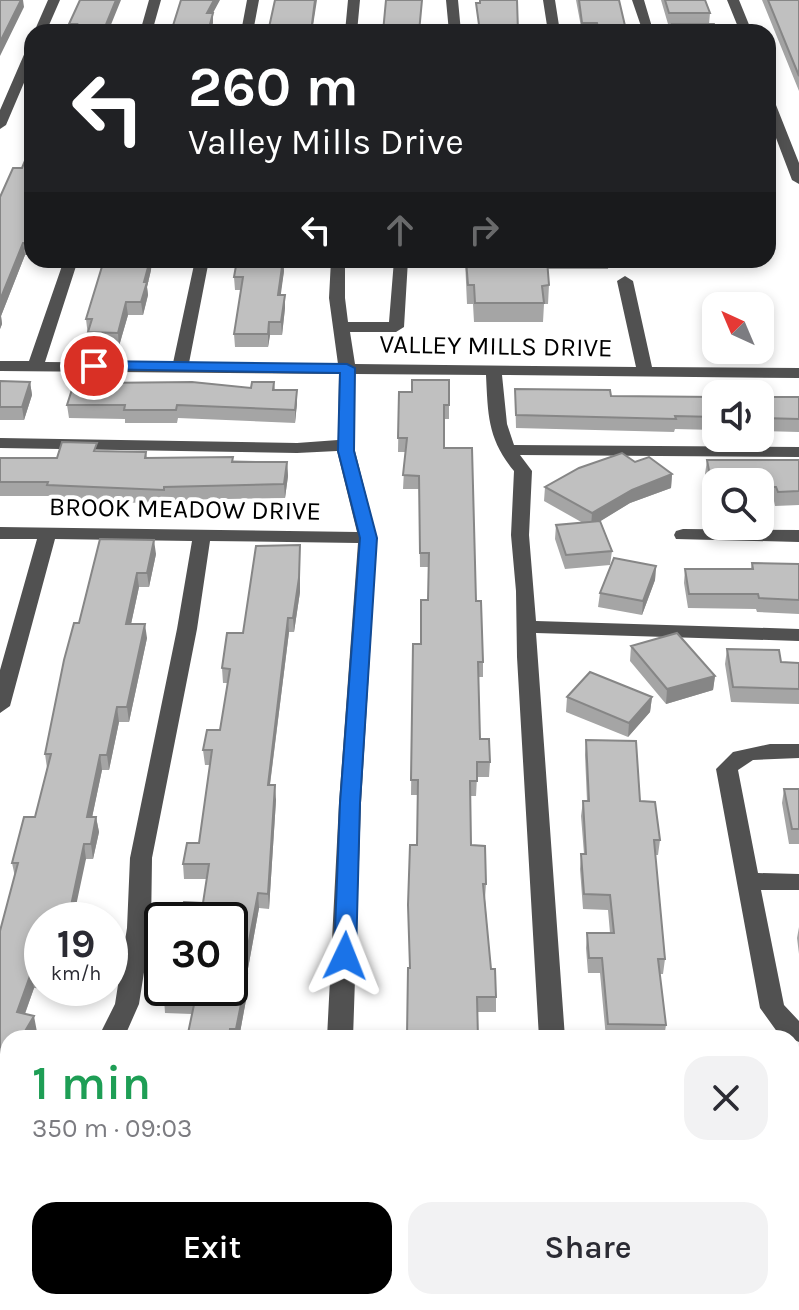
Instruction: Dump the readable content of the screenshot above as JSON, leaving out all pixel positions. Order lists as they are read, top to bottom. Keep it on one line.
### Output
{"streets":{"street":["VALLEY MILLS DRIVE","BROOK MEADOW DRIVE"]},"north":"top left","page":{"turn":["260 m","Valley Mills Drive"],"speed":"19 km/h","limit":"30","heading":["1 min","350 m · 09:03"],"buttons":["Exit","Share"]}}
